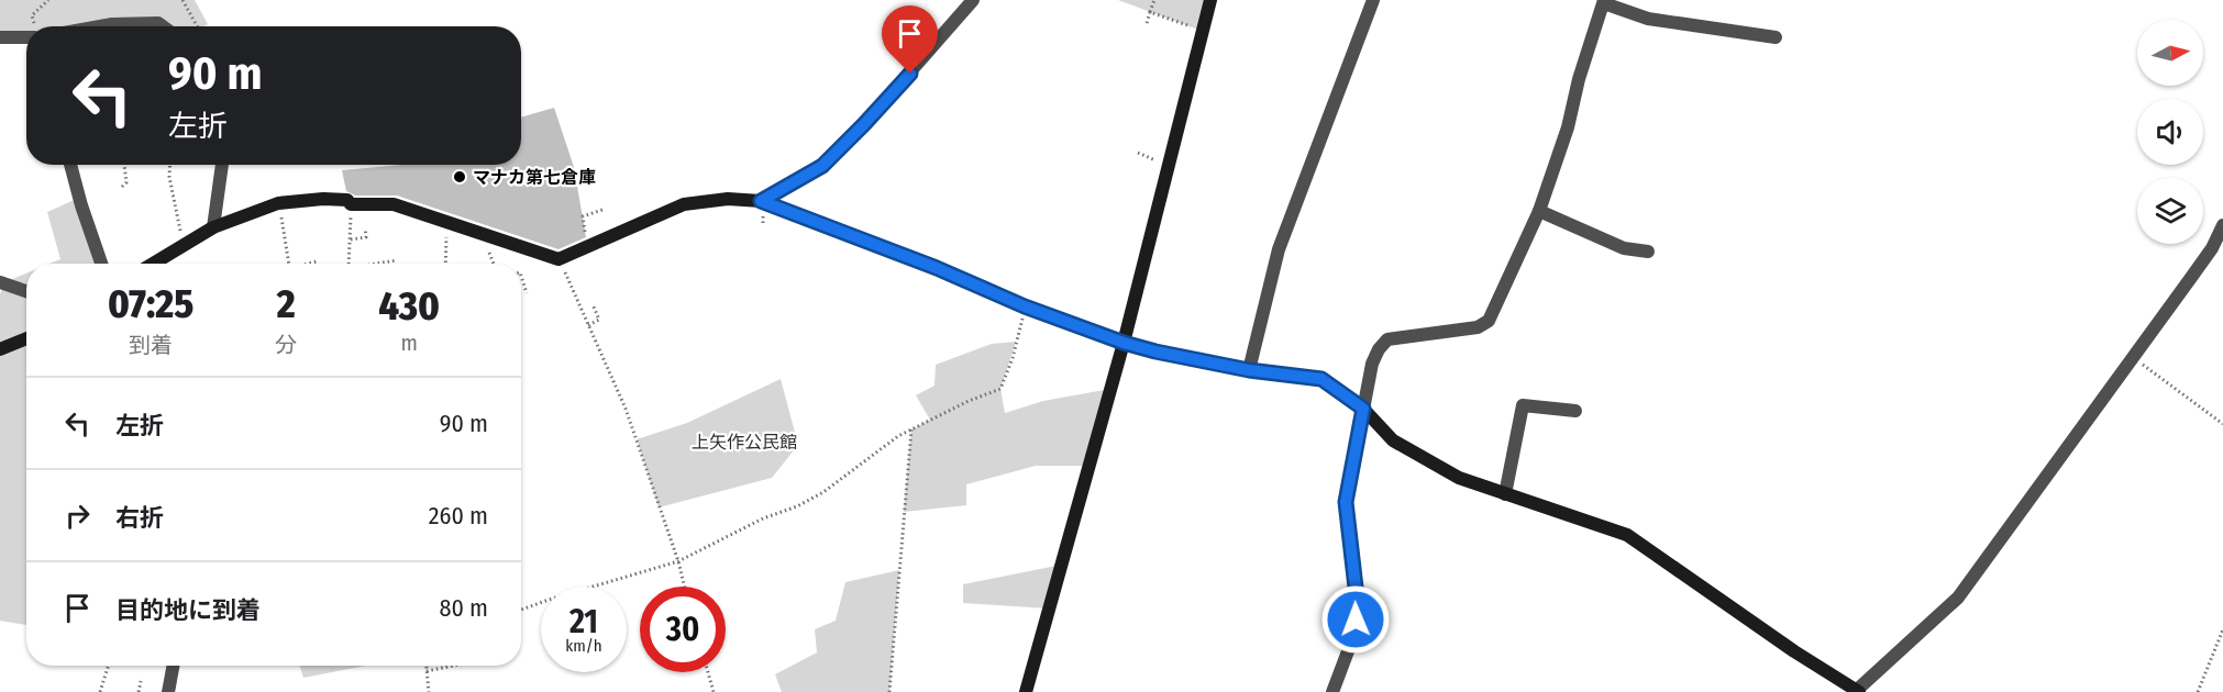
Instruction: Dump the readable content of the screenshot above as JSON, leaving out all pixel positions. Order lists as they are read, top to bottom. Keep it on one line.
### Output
{"parks":["上矢作公民館"],"places":["マナカ第七倉庫"],"north":"right","page":{"turn":["90 m","左折"],"eta":["07:25","到着","2","分","430","m"],"list":[{"name":"左折","value":"90 m"},{"name":"右折","value":"260 m"},{"name":"目的地に到着","value":"80 m"}],"speed":"21 km/h","limit":"30"}}
